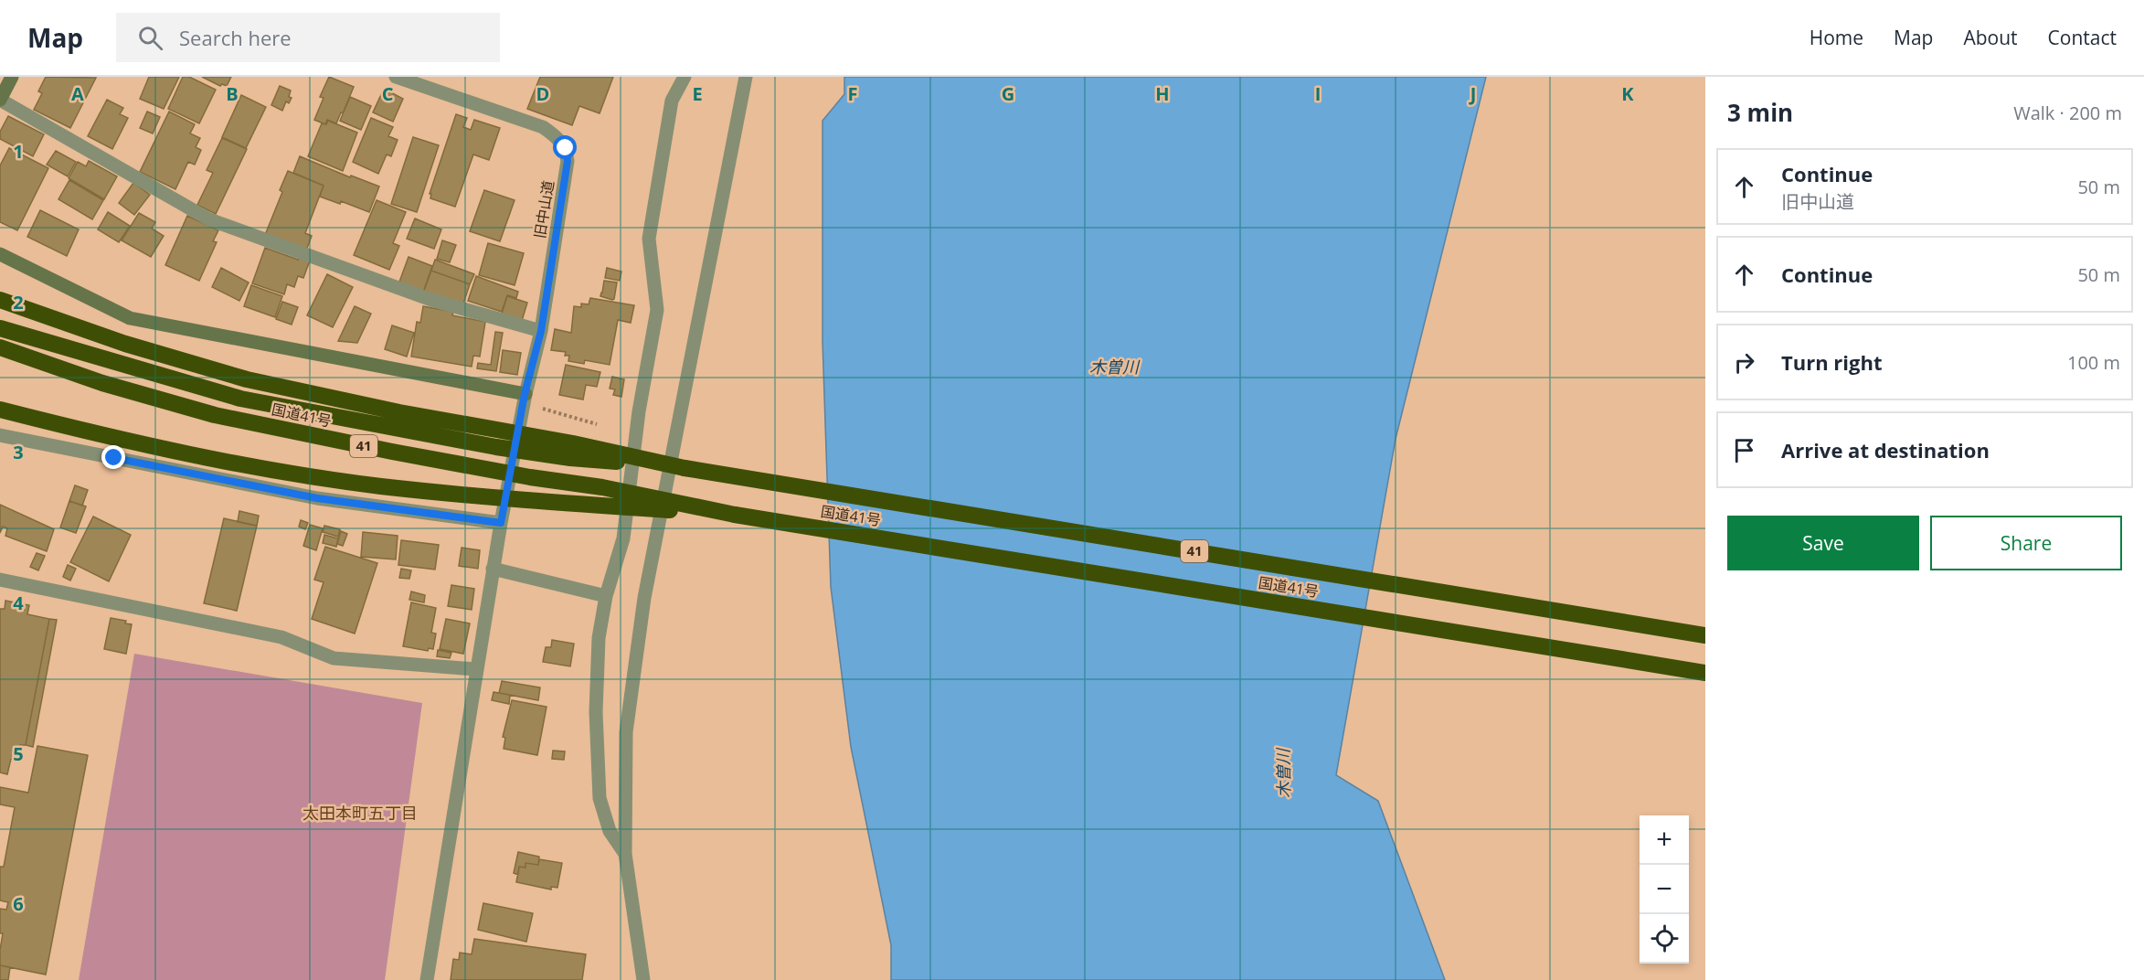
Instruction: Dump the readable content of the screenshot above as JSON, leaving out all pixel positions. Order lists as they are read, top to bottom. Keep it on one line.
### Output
{"streets":{"highway":["国道41号","41"],"street":["旧中山道"]},"districts":["太田本町五丁目"],"water":["木曽川"],"page":{"header":"Map","search":"Search here","nav":["Home","Map","About","Contact"],"heading":["3 min","Walk · 200 m"],"list":[["Continue","旧中山道","50 m"],["Continue","50 m"],["Turn right","100 m"],"Arrive at destination"],"buttons":["Save","Share"],"map_buttons":["+","−"]},"grid":{"columns":["A","B","C","D","E","F","G","H","I","J","K"],"rows":["1","2","3","4","5","6"]}}
